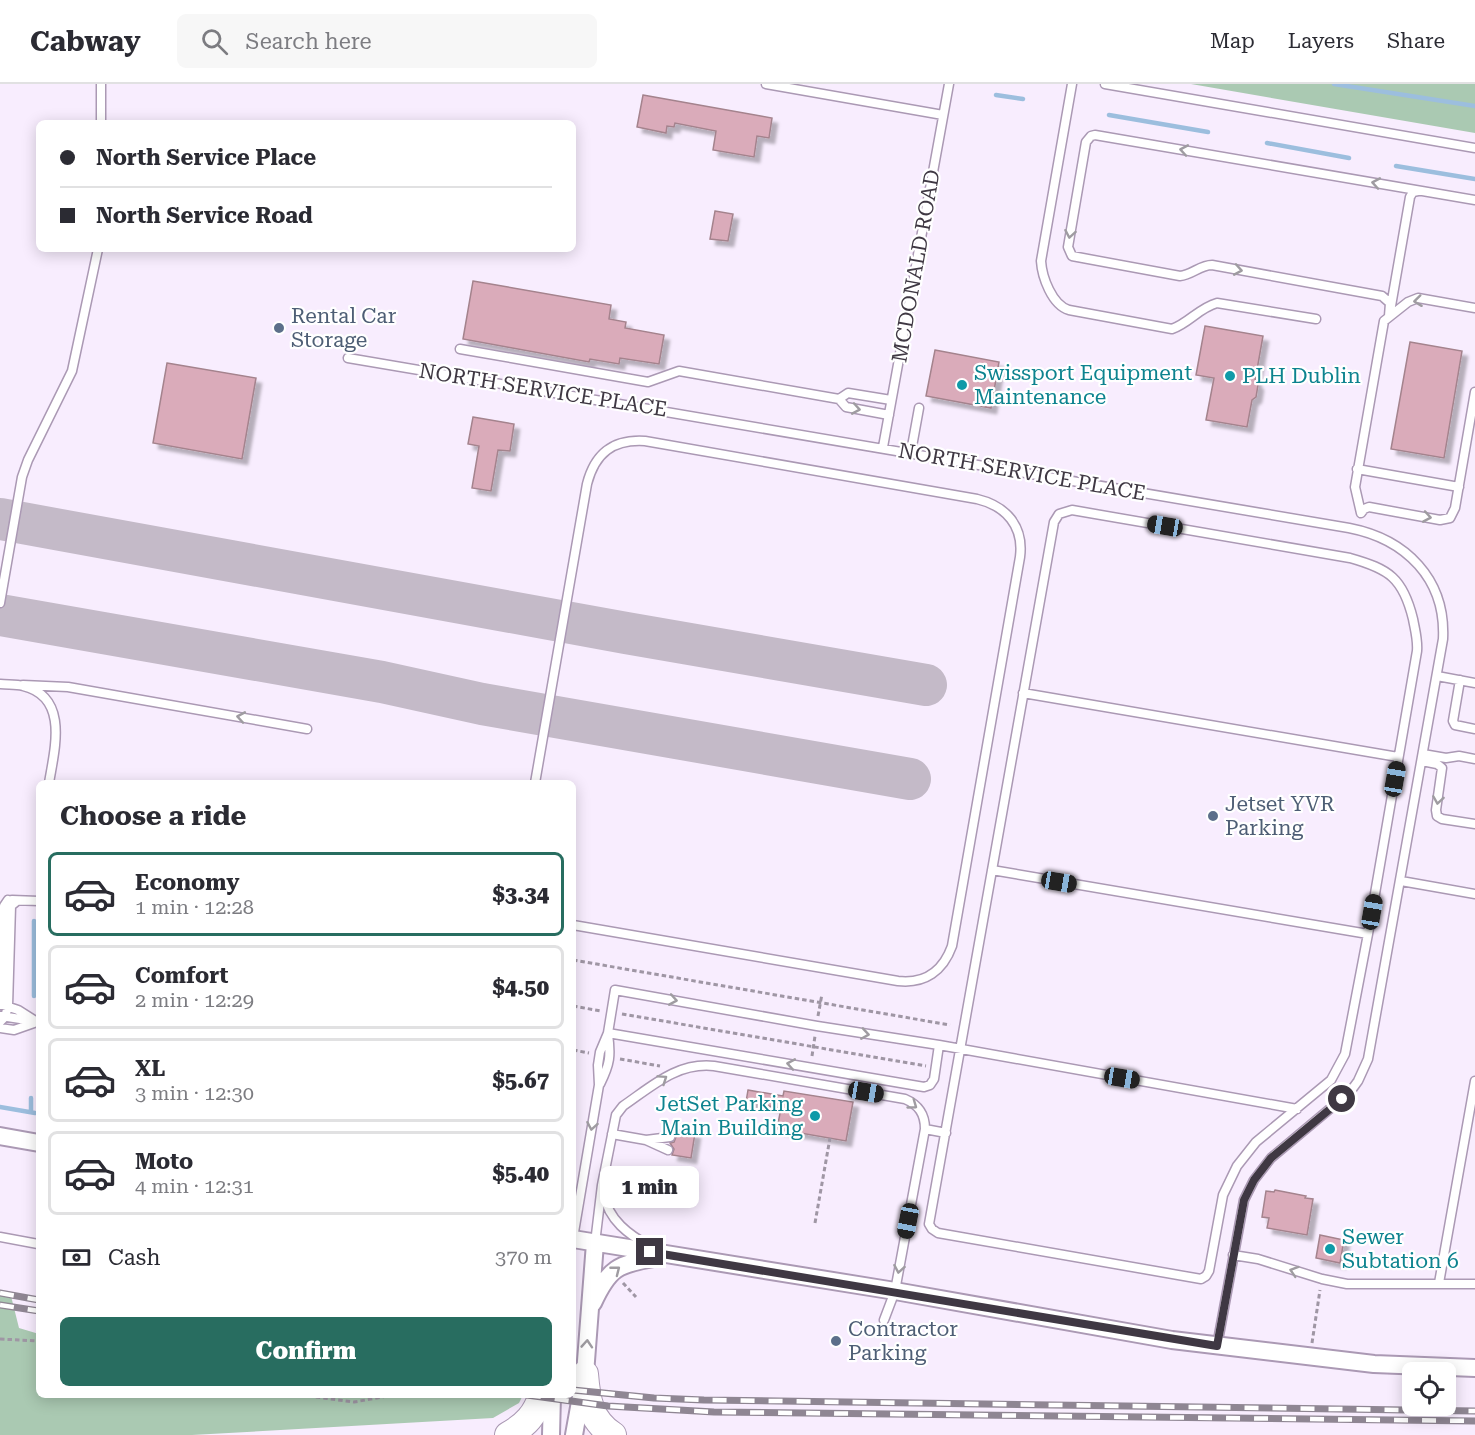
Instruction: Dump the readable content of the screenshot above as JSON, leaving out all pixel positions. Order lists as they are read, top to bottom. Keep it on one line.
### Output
{"streets":{"lane":["MCDONALD ROAD","NORTH SERVICE PLACE"]},"crossings":[["MCDONALD ROAD","NORTH SERVICE PLACE"]],"places":["Rental Car Storage","PLH Dublin","Swissport Equipment Maintenance","Jetset YVR Parking","JetSet Parking Main Building","Sewer Subtation 6","Contractor Parking"],"page":{"header":"Cabway","search":"Search here","nav":["Map","Layers","Share"],"banner":["North Service Place","North Service Road"],"heading":"Choose a ride","list":[{"name":"Economy","note":"1 min · 12:28","value":"$3.34"},{"name":"Comfort","note":"2 min · 12:29","value":"$4.50"},{"name":"XL","note":"3 min · 12:30","value":"$5.67"},{"name":"Moto","note":"4 min · 12:31","value":"$5.40"}],"bubble":"1 min","pay":["Cash","370 m"],"buttons":"Confirm"}}
